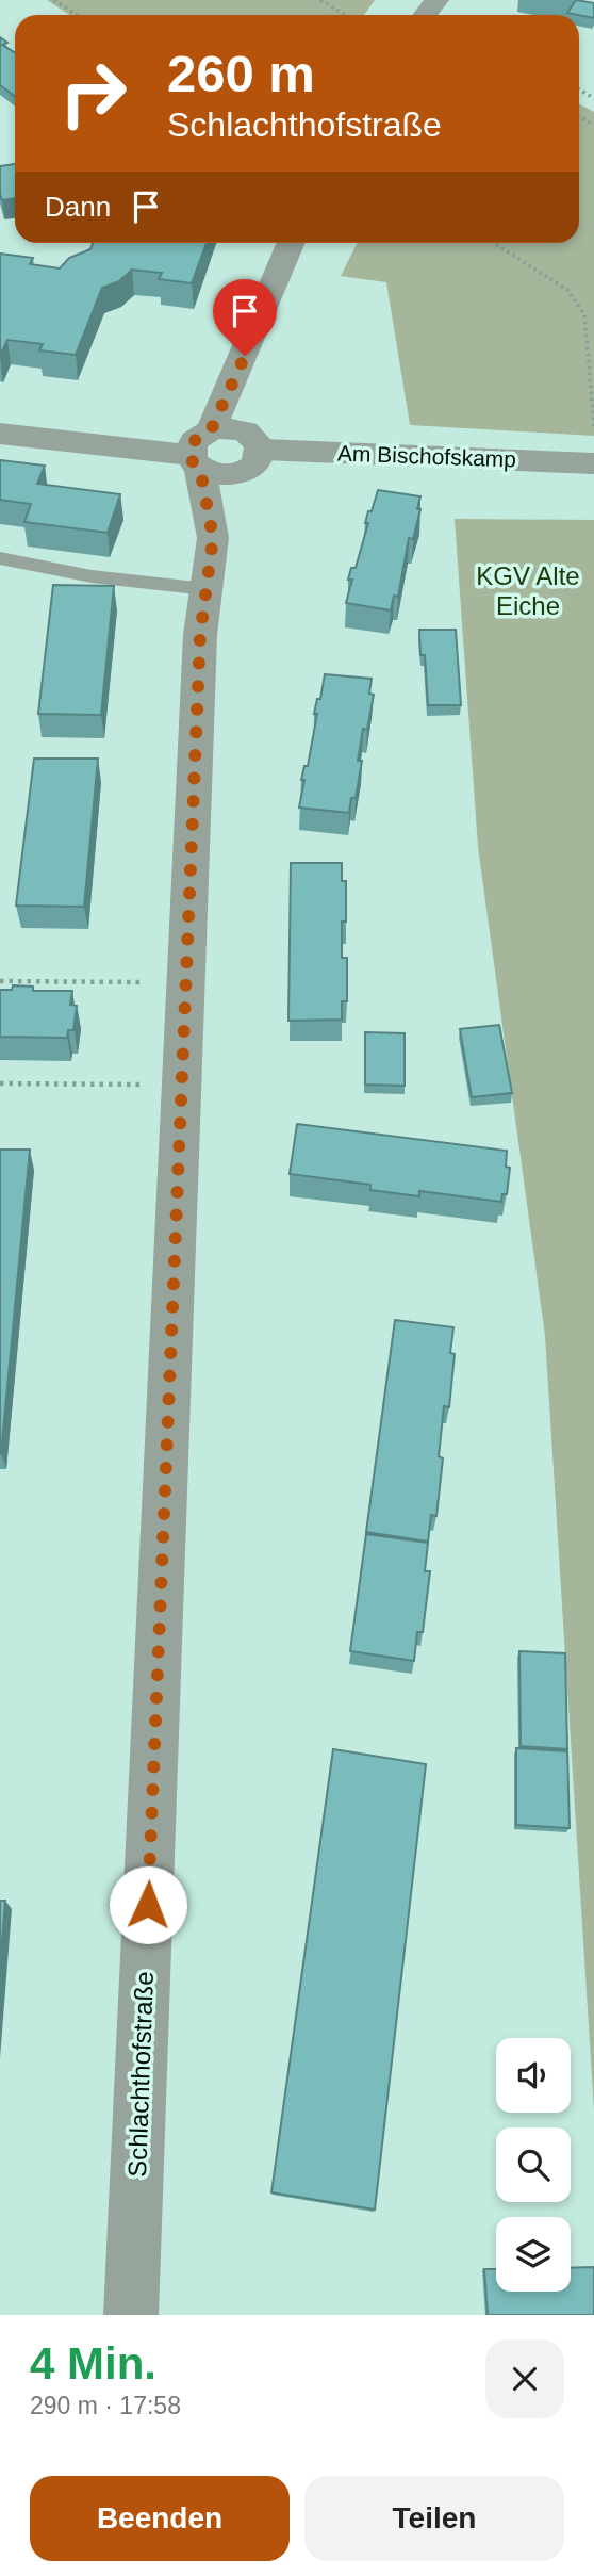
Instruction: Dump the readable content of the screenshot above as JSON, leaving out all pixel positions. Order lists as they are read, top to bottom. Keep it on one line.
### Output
{"streets":{"street":["Am Bischofskamp","Schlachthofstraße"]},"crossings":[["Am Bischofskamp","Schlachthofstraße"]],"parks":["KGV Alte Eiche"],"page":{"turn":["260 m","Schlachthofstraße"],"then":"Dann","heading":["4 Min.","290 m · 17:58"],"buttons":["Beenden","Teilen"]}}
